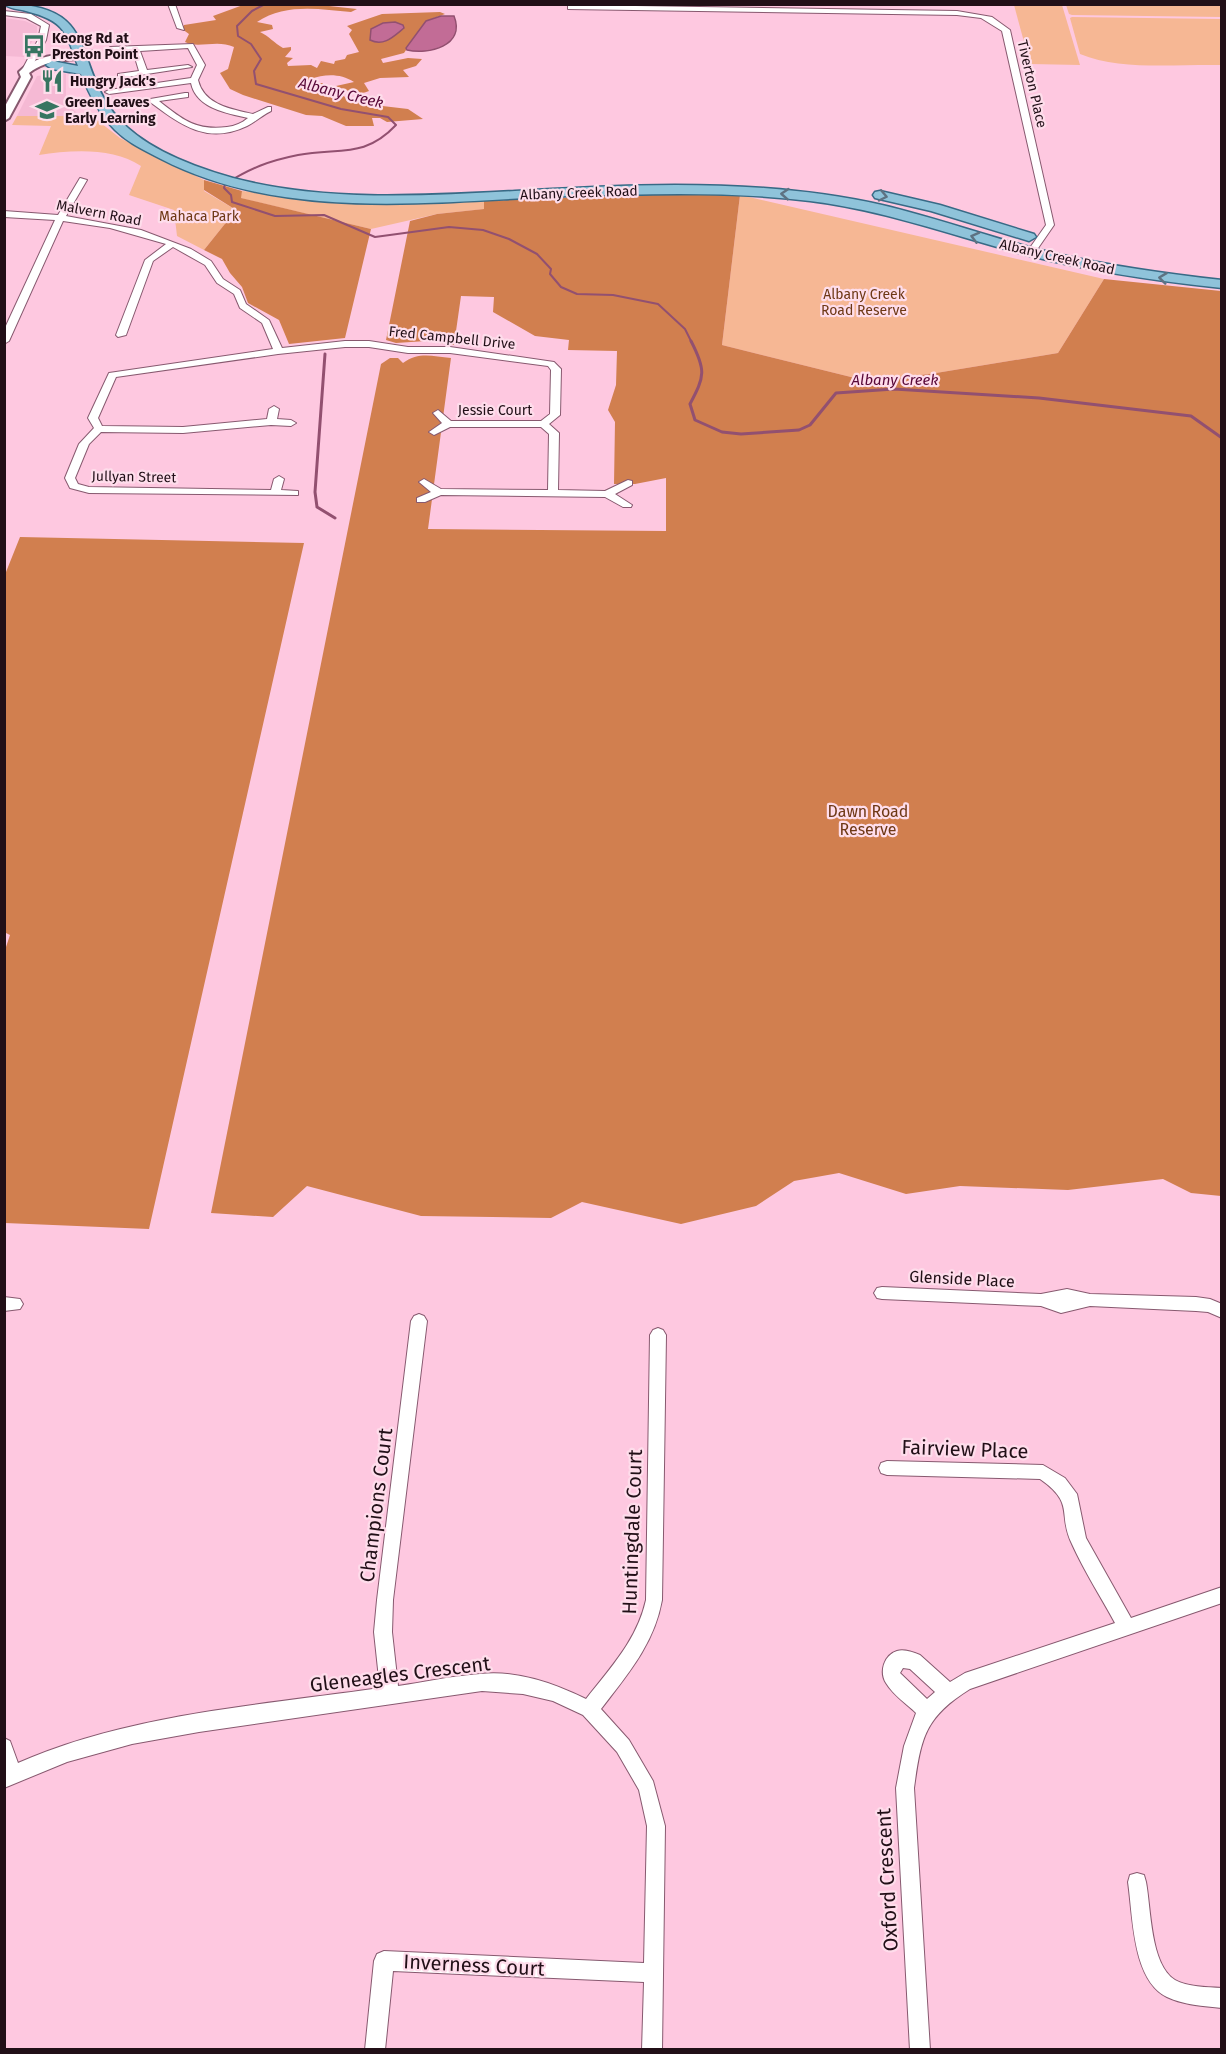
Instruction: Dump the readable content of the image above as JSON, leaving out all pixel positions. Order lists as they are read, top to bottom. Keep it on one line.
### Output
{"streets":{"main road":["Albany Creek Road"],"street":["Tiverton Place","Malvern Road","Fred Campbell Drive","Jessie Court","Jullyan Street","Glenside Place","Fairview Place","Champions Court","Huntingdale Court","Gleneagles Crescent","Oxford Crescent","Inverness Court"]},"crossings":[["Tiverton Place","Albany Creek Road"],["Malvern Road","Fred Campbell Drive"],["Fred Campbell Drive","Jessie Court"],["Fairview Place","Oxford Crescent"],["Champions Court","Gleneagles Crescent"],["Huntingdale Court","Gleneagles Crescent"],["Gleneagles Crescent","Inverness Court"]],"water":["Albany Creek"],"parks":["Mahaca Park","Albany Creek Road Reserve","Dawn Road Reserve"],"places":{"bus stop":["Keong Rd at Preston Point"],"restaurant":["Hungry Jack's"],"school or university":["Green Leaves Early Learning"]}}
